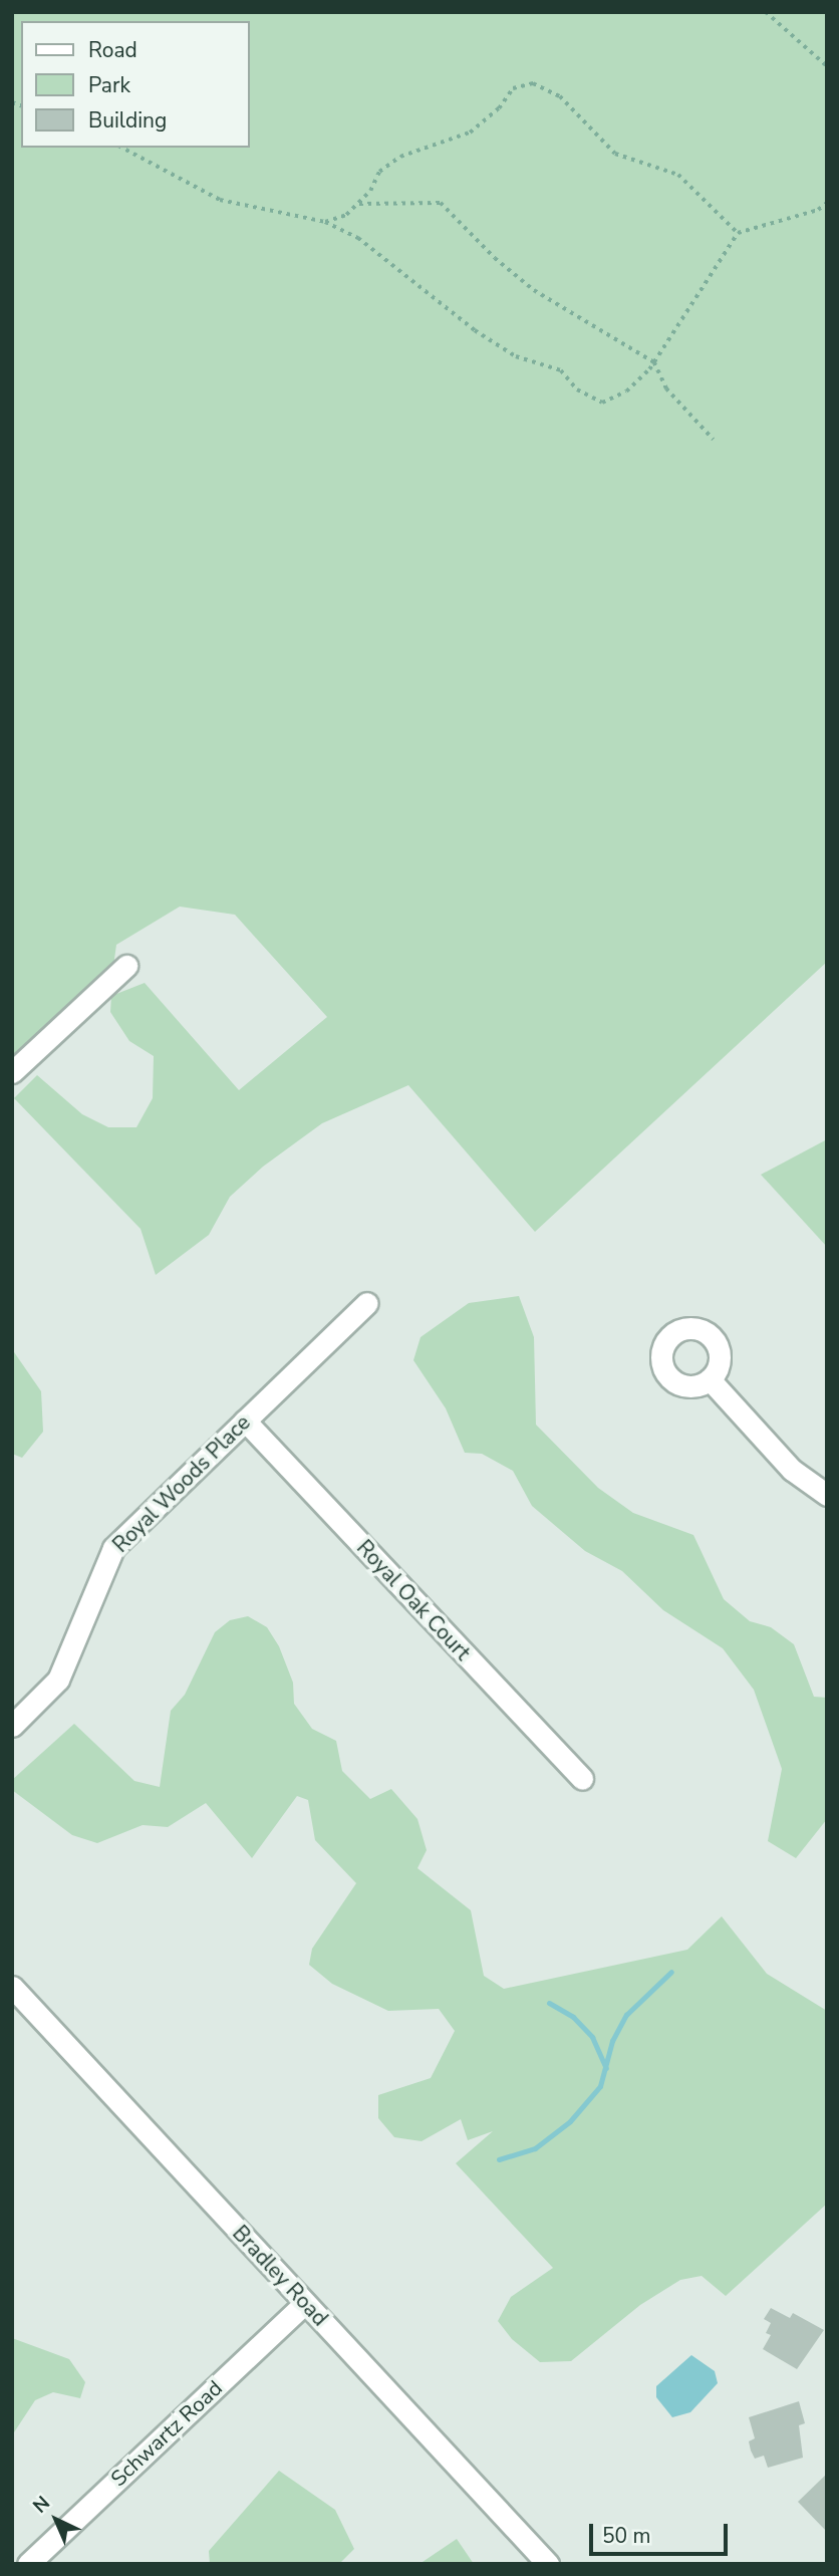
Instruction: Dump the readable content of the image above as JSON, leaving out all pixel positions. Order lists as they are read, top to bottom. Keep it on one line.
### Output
{"streets":{"street":["Royal Woods Place","Royal Oak Court","Bradley Road","Schwartz Road"]},"crossings":[["Royal Woods Place","Royal Oak Court"],["Bradley Road","Schwartz Road"]],"legend":["Road","Park","Building"],"scale_bar":"50 m","north":"top left"}
